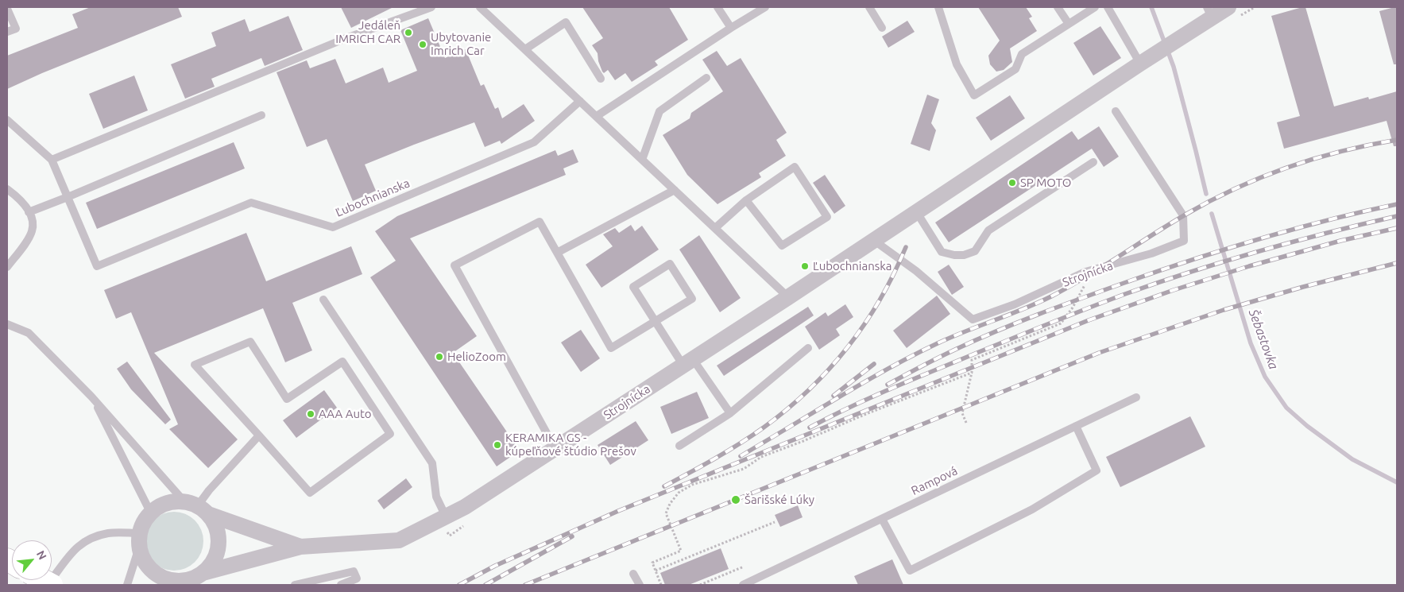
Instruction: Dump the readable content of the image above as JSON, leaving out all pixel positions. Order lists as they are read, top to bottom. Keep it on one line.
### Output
{"streets":{"street":["Strojnícka"],"lane":["Ľubochnianska","Rampová"]},"water":["Šebastovka"],"places":["Jedáleň IMRICH CAR","Ubytovanie Imrich Car","SP MOTO","Ľubochnianska","HelioZoom","AAA Auto","KERAMIKA GS - kúpeľňové štúdio Prešov","Šarišské Lúky"],"north":"top right"}
